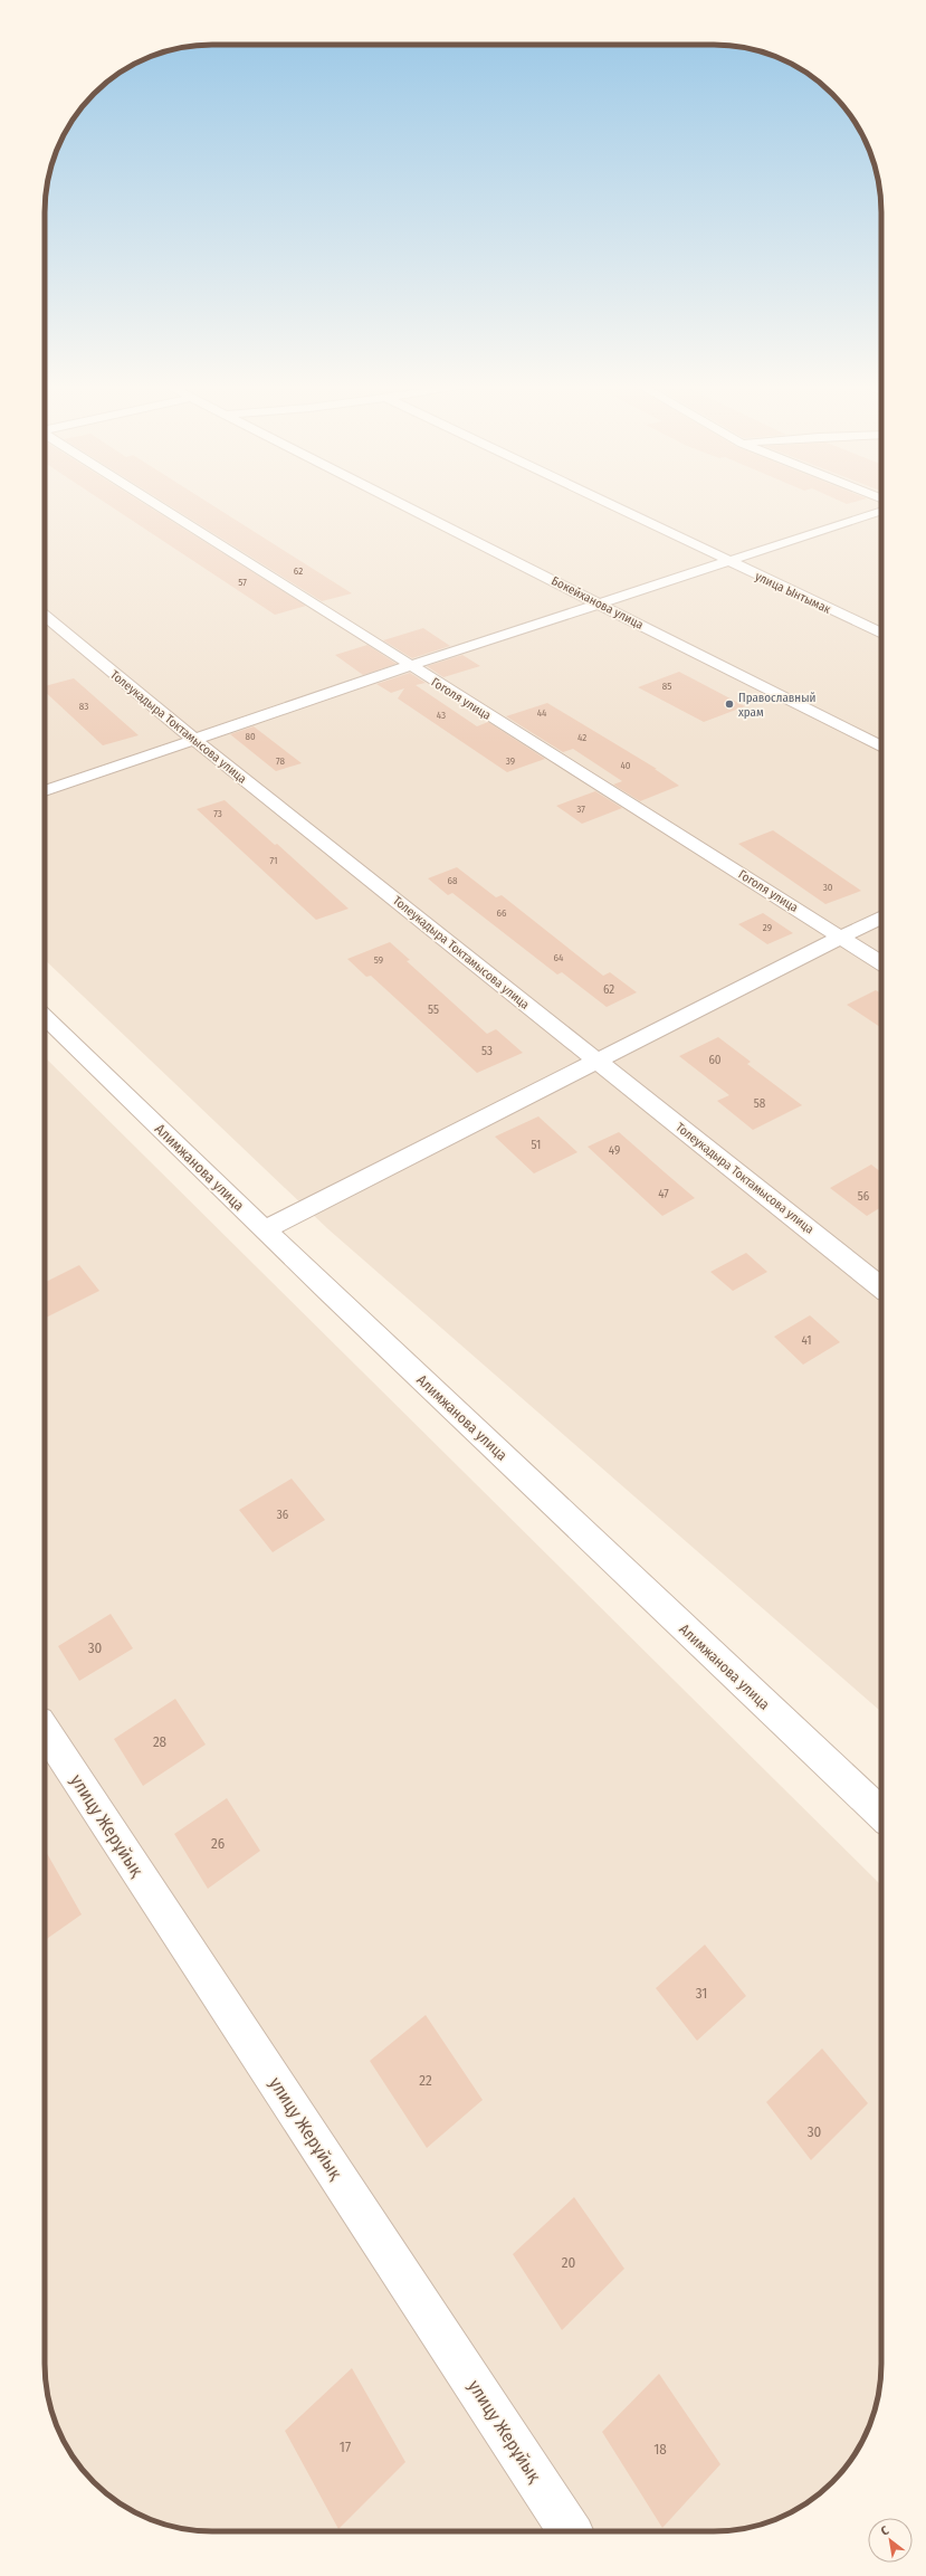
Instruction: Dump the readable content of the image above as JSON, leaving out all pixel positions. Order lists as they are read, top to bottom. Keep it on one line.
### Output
{"streets":{"street":["улица Ынтымак","Бокейханова улица","Гоголя улица","Толеукадыра Токтамысова улица","Алимжанова улица","улицу Жерұйық"]},"places":["Православный храм"],"house_numbers":["62","57","85","83","44","43","80","42","78","39","40","37","73","71","68","30","66","29","64","59","62","55","53","60","58","51","49","47","56","41","36","30","28","26","31","22","30","20","17","18"],"north":"top left"}
